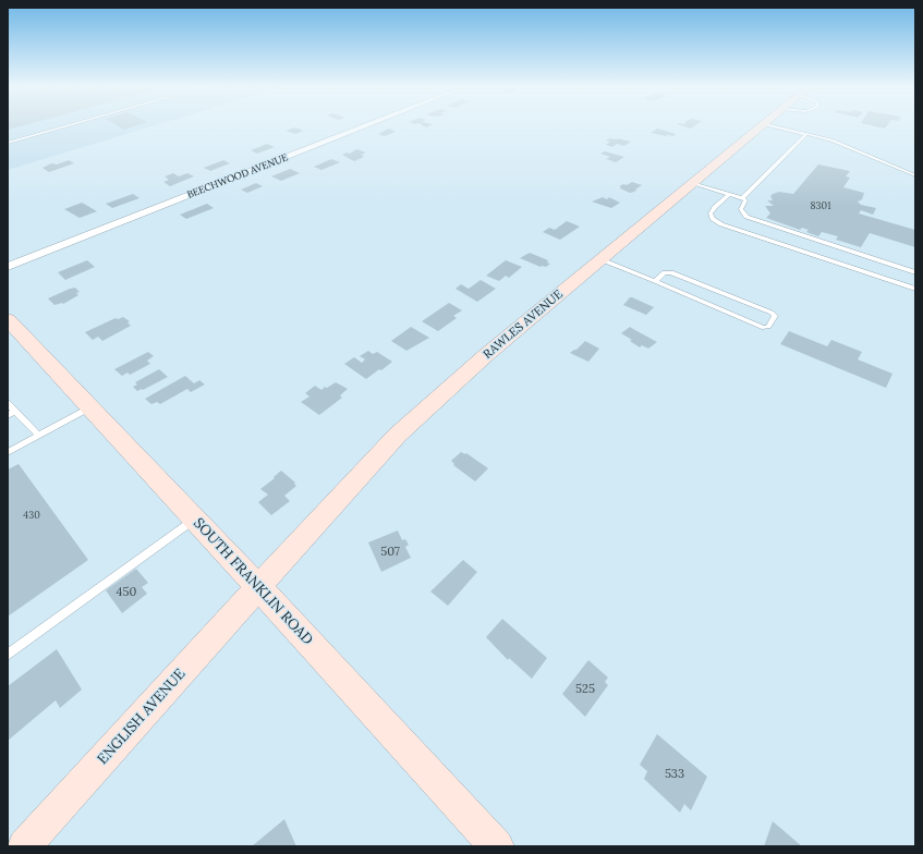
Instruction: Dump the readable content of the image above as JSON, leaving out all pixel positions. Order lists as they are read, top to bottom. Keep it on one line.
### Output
{"streets":{"street":["BEECHWOOD AVENUE","RAWLES AVENUE","SOUTH FRANKLIN ROAD","ENGLISH AVENUE"]},"crossings":[["RAWLES AVENUE","SOUTH FRANKLIN ROAD"],["RAWLES AVENUE","ENGLISH AVENUE"],["SOUTH FRANKLIN ROAD","ENGLISH AVENUE"]],"house_numbers":["8301","430","507","450","525","533"]}
